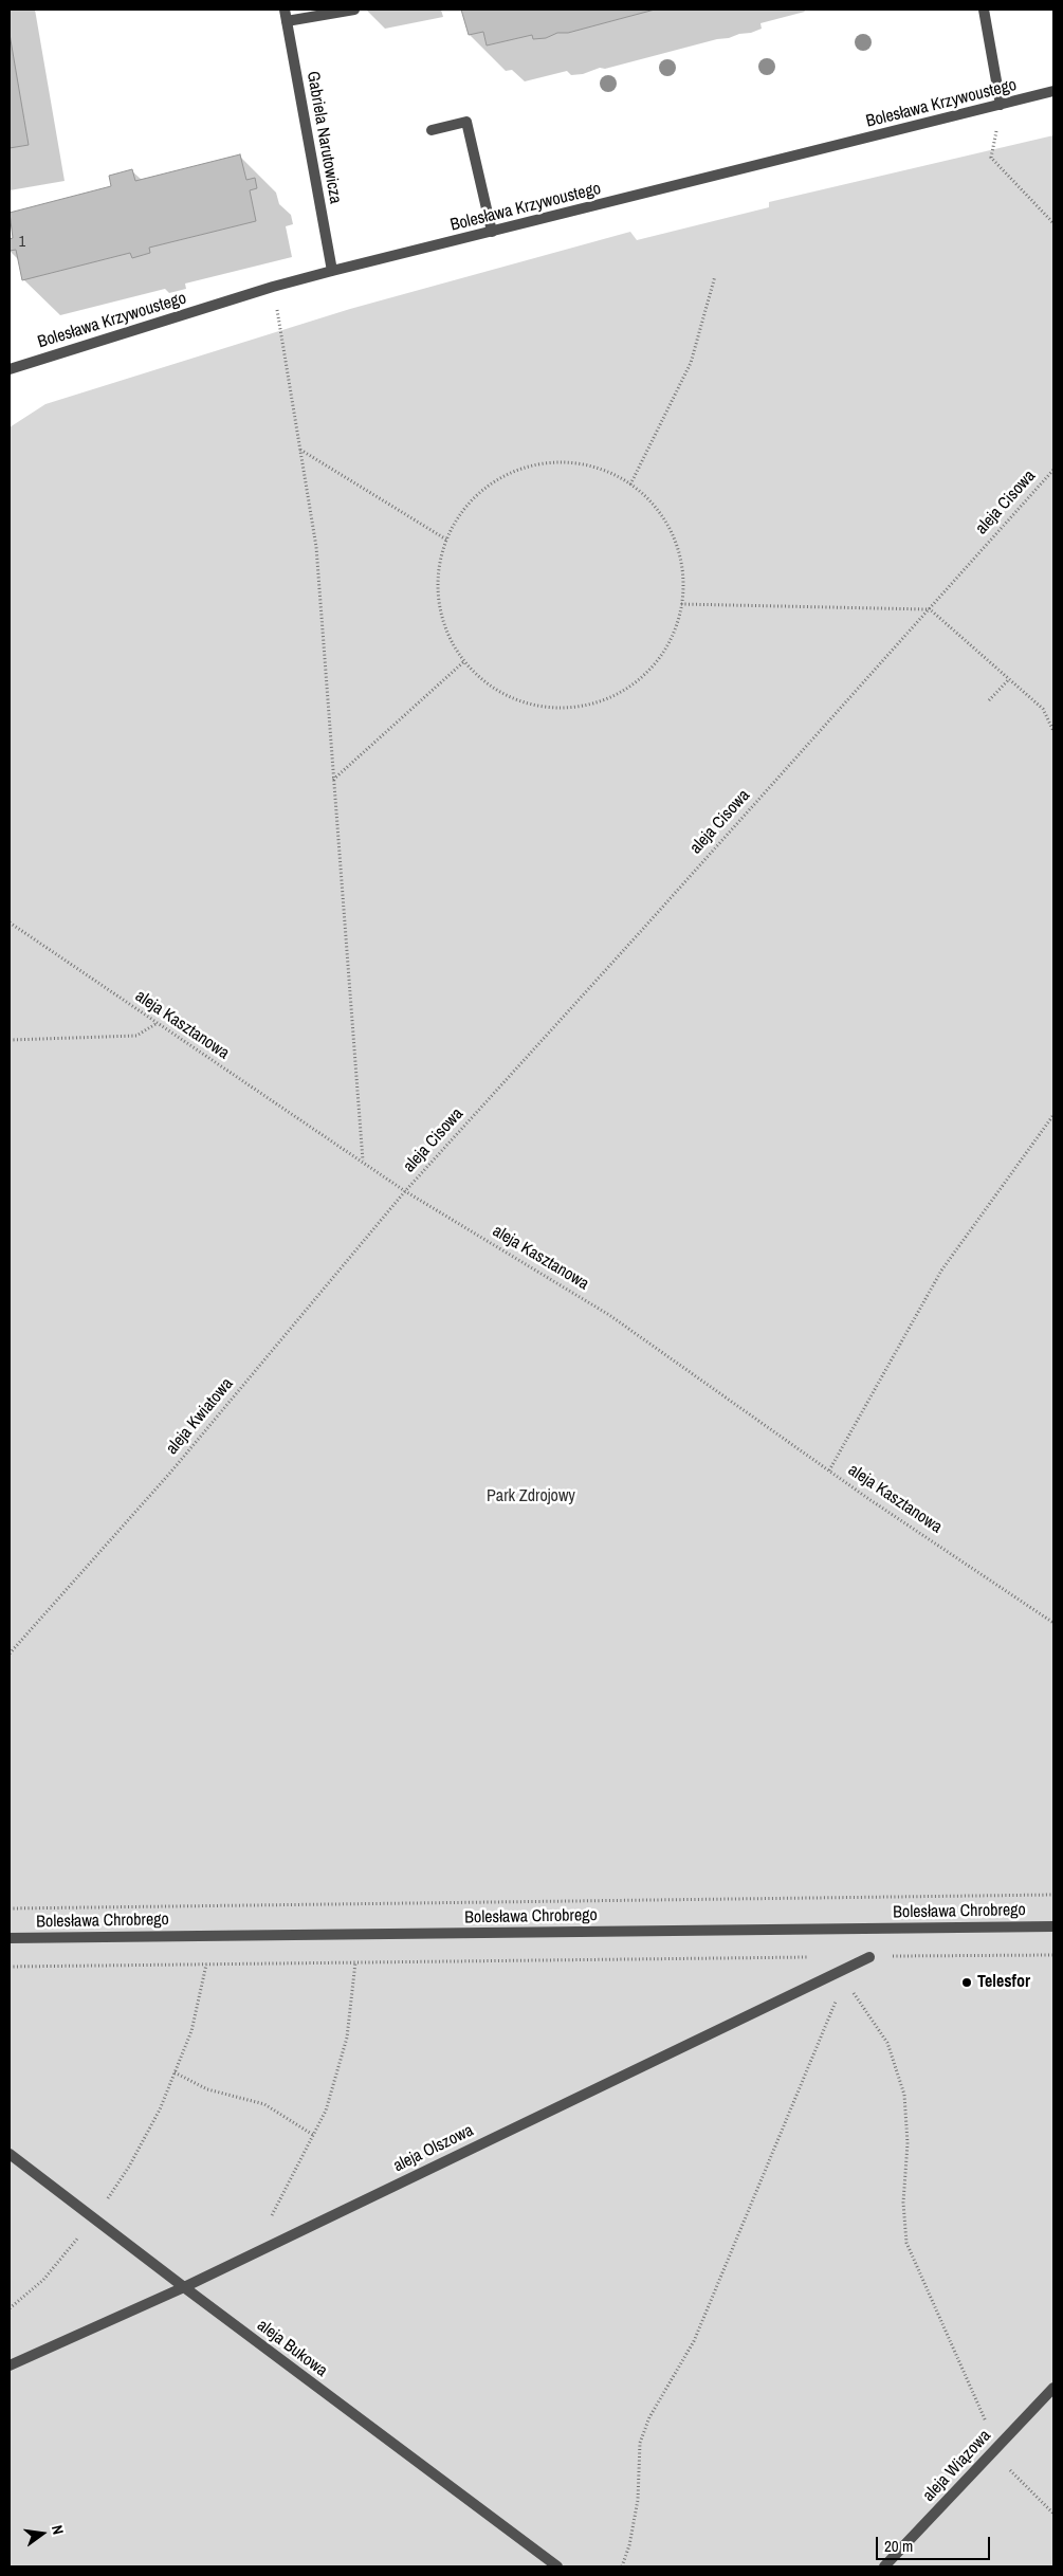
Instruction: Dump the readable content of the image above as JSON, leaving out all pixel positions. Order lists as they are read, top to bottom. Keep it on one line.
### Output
{"streets":{"street":["Bolesława Krzywoustego","Gabriela Narutowicza","Bolesława Chrobrego","aleja Olszowa","aleja Bukowa","aleja Wiązowa"],"path":["aleja Cisowa","aleja Kasztanowa","aleja Kwiatowa"]},"crossings":[["Bolesława Krzywoustego","Gabriela Narutowicza"],["aleja Cisowa","aleja Kasztanowa"],["aleja Cisowa","aleja Kwiatowa"],["aleja Kasztanowa","aleja Kwiatowa"],["aleja Olszowa","aleja Bukowa"]],"parks":["Park Zdrojowy"],"places":["Telesfor"],"house_numbers":["1"],"scale_bar":"20 m","north":"right"}
